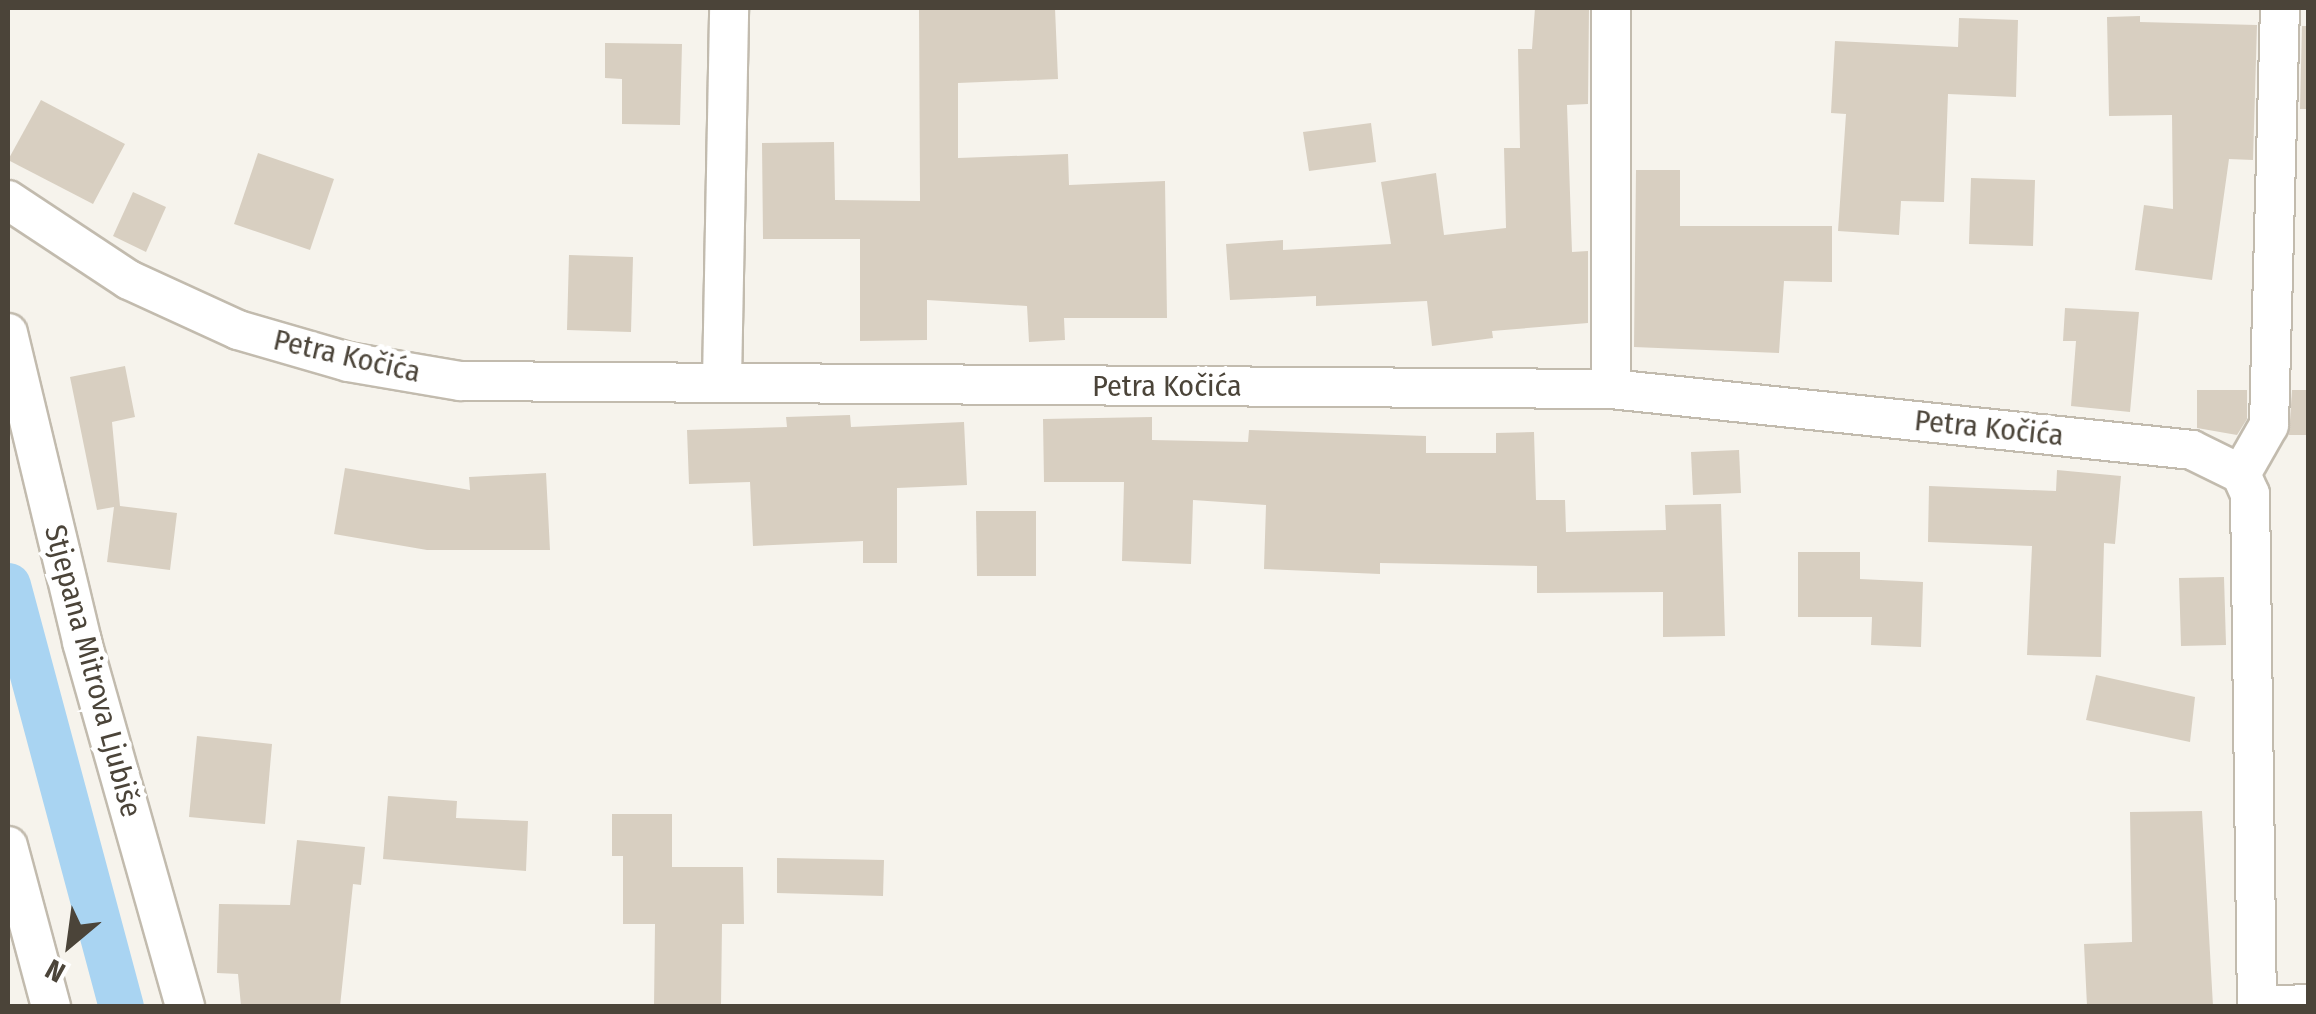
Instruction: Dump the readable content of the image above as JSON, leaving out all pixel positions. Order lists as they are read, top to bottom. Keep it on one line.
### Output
{"streets":{"street":["Petra Kočića","Stjepana Mitrova Ljubiše"]},"north":"bottom left"}
